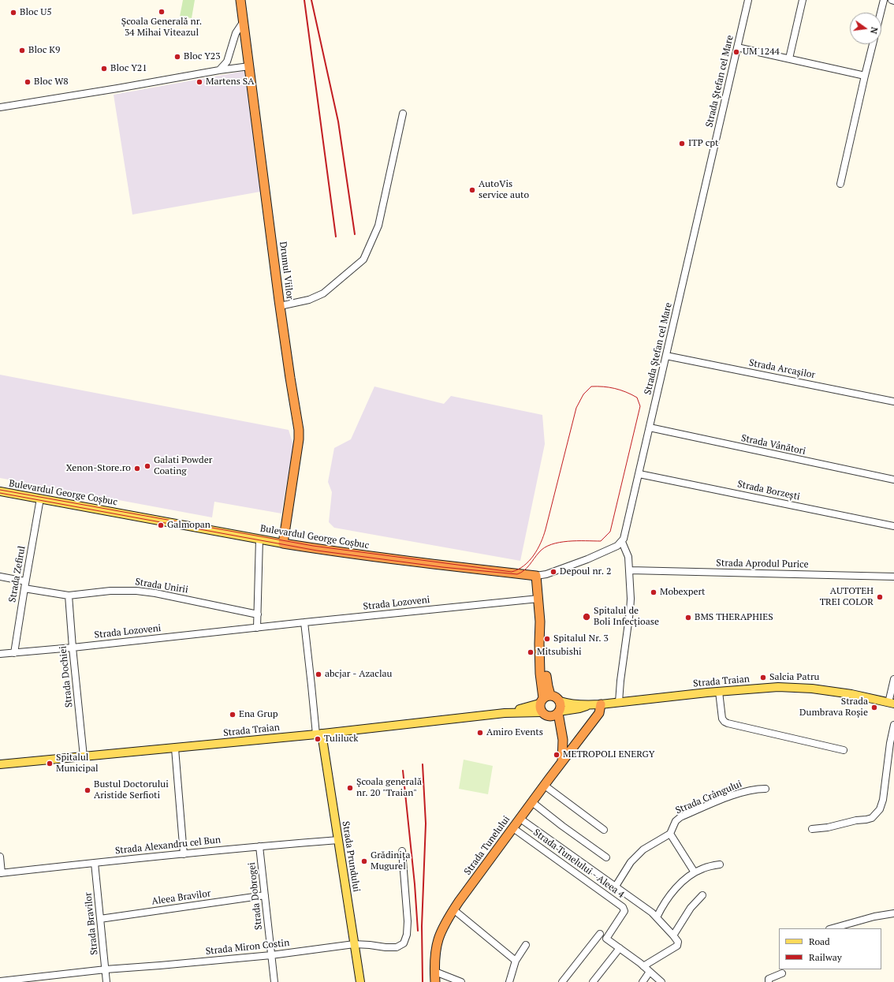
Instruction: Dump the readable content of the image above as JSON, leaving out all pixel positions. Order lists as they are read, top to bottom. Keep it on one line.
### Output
{"streets":{"highway":["Drumul Viilor","Bulevardul George Coșbuc","Strada Tunelului"],"main road":["Strada Traian","Strada Prundului"],"street":["Strada Ștefan cel Mare","Strada Arcașilor","Strada Vânători","Strada Borzești","Strada Aprodul Purice","Strada Zefirul","Strada Unirii","Strada Lozoveni","Strada Dochiei","Strada Crângului","Strada Alexandru cel Bun","Strada Tunelului - Aleea 4","Strada Dobrogei","Aleea Bravilor","Strada Bravilor","Strada Miron Costin"]},"crossings":[["Strada Ștefan cel Mare","Strada Arcașilor"],["Strada Ștefan cel Mare","Strada Vânători"],["Strada Ștefan cel Mare","Strada Borzești"],["Strada Ștefan cel Mare","Bulevardul George Coșbuc"],["Drumul Viilor","Bulevardul George Coșbuc"],["Bulevardul George Coșbuc","Strada Zefirul"],["Strada Zefirul","Strada Unirii"],["Strada Zefirul","Strada Lozoveni"],["Strada Unirii","Strada Dochiei"],["Strada Lozoveni","Strada Dochiei"],["Strada Lozoveni","Strada Prundului"],["Strada Dochiei","Strada Traian"],["Strada Traian","Strada Tunelului"],["Strada Traian","Strada Prundului"],["Strada Alexandru cel Bun","Strada Prundului"],["Strada Alexandru cel Bun","Strada Dobrogei"],["Strada Alexandru cel Bun","Strada Bravilor"],["Strada Tunelului","Strada Tunelului - Aleea 4"],["Strada Prundului","Strada Miron Costin"],["Strada Dobrogei","Aleea Bravilor"],["Strada Dobrogei","Strada Miron Costin"],["Aleea Bravilor","Strada Bravilor"],["Strada Bravilor","Strada Miron Costin"]],"places":["Școala Generală nr. 34 Mihai Viteazul","Bloc U5","Bloc K9","UM 1244","Bloc Y23","Bloc Y21","Bloc W8","Martens SA","ITP cpt","AutoVis service auto","Galati Powder Coating","Xenon-Store.ro","Galmopan","Depoul nr. 2","Mobexpert","AUTOTEH TREI COLOR","Spitalul de Boli Infecțioase","BMS THERAPHIES","Spitalul Nr. 3","Mitsubishi","abcjar - Azaclau","Salcia Patru","Strada Dumbrava Roșie","Ena Grup","Amiro Events","Tuliluck","METROPOLI ENERGY","Spitalul Municipal","Școala generală nr. 20 \"Traian\"","Bustul Doctorului Aristide Serfioti","Grădinița Mugurel"],"legend":["Road","Railway"],"north":"right"}
